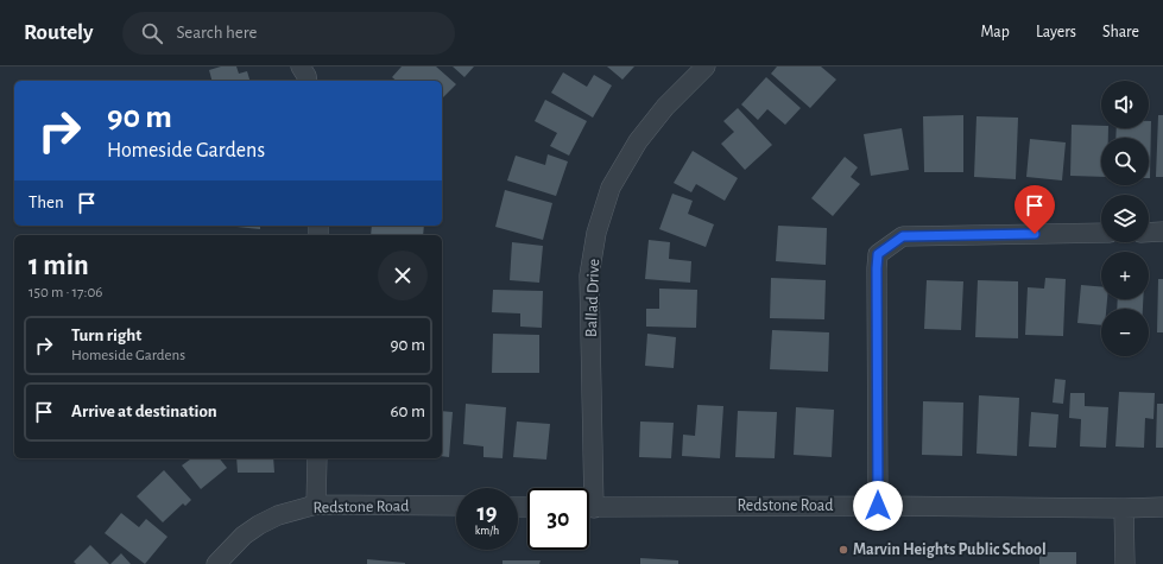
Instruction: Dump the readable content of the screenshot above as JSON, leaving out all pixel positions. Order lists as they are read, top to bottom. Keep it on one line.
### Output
{"streets":{"street":["Ballad Drive","Redstone Road"]},"places":["Marvin Heights Public School"],"page":{"header":"Routely","search":"Search here","nav":["Map","Layers","Share"],"map_buttons":["+","−"],"turn":["90 m","Homeside Gardens"],"then":"Then","heading":["1 min","150 m · 17:06"],"list":[{"name":"Turn right","note":"Homeside Gardens","value":"90 m"},{"name":"Arrive at destination","value":"60 m"}],"speed":"19 km/h","limit":"30"}}
